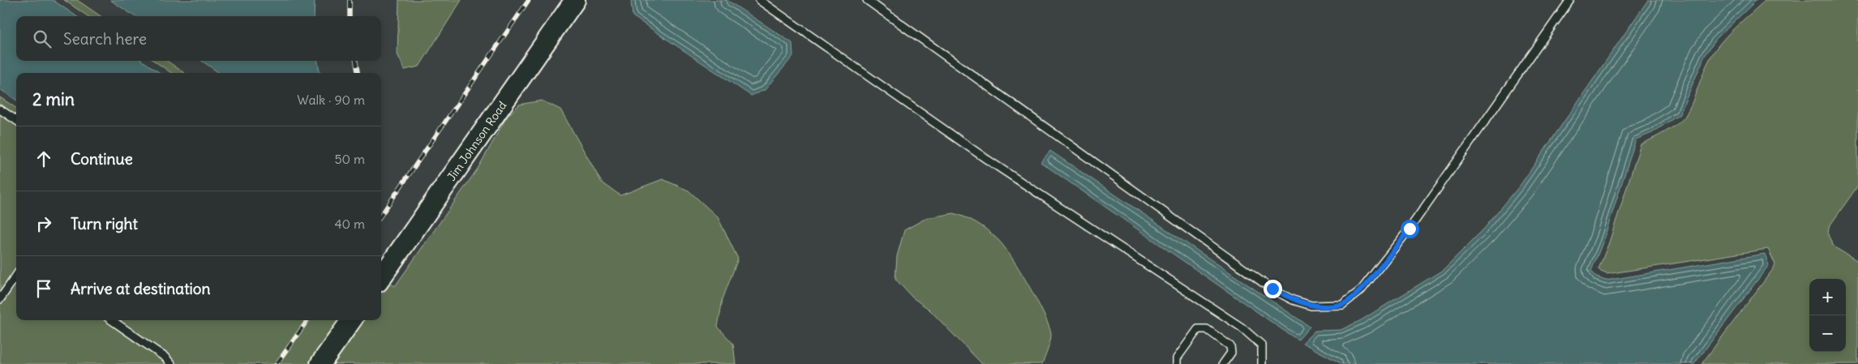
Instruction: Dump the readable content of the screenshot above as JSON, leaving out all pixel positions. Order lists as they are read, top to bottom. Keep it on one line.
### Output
{"streets":{"street":["Jim Johnson Road"]},"page":{"search":"Search here","heading":["2 min","Walk · 90 m"],"list":[["Continue","50 m"],["Turn right","40 m"],"Arrive at destination"],"map_buttons":["+","−"]}}
